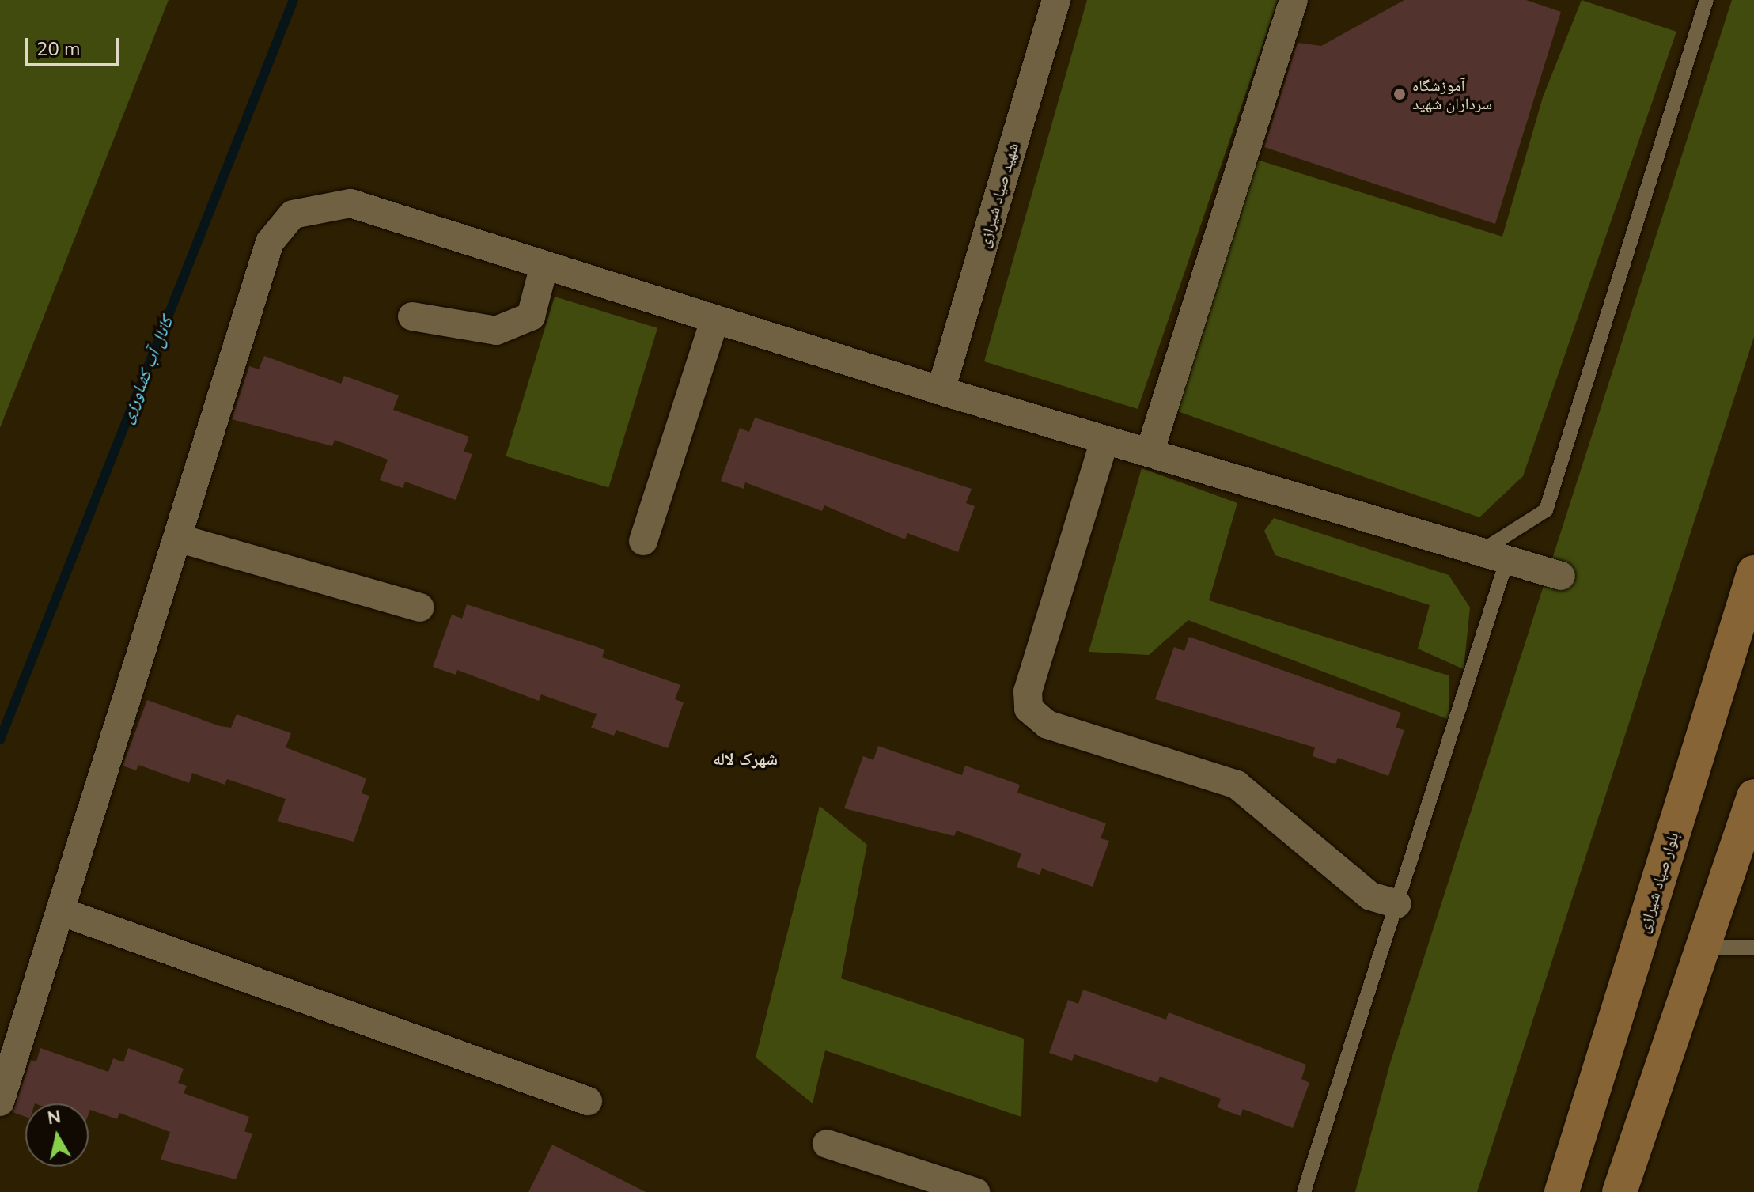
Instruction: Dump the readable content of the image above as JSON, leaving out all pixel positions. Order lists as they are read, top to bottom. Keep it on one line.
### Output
{"streets":{"main road":["بلوار صیاد شیرازی"],"street":["شهید صیاد شیرازی"]},"districts":["شهرک لاله"],"water":["کانال آب کشاورزی"],"places":["آموزشگاه سرداران شهید"],"scale_bar":"20 m","north":"top"}
